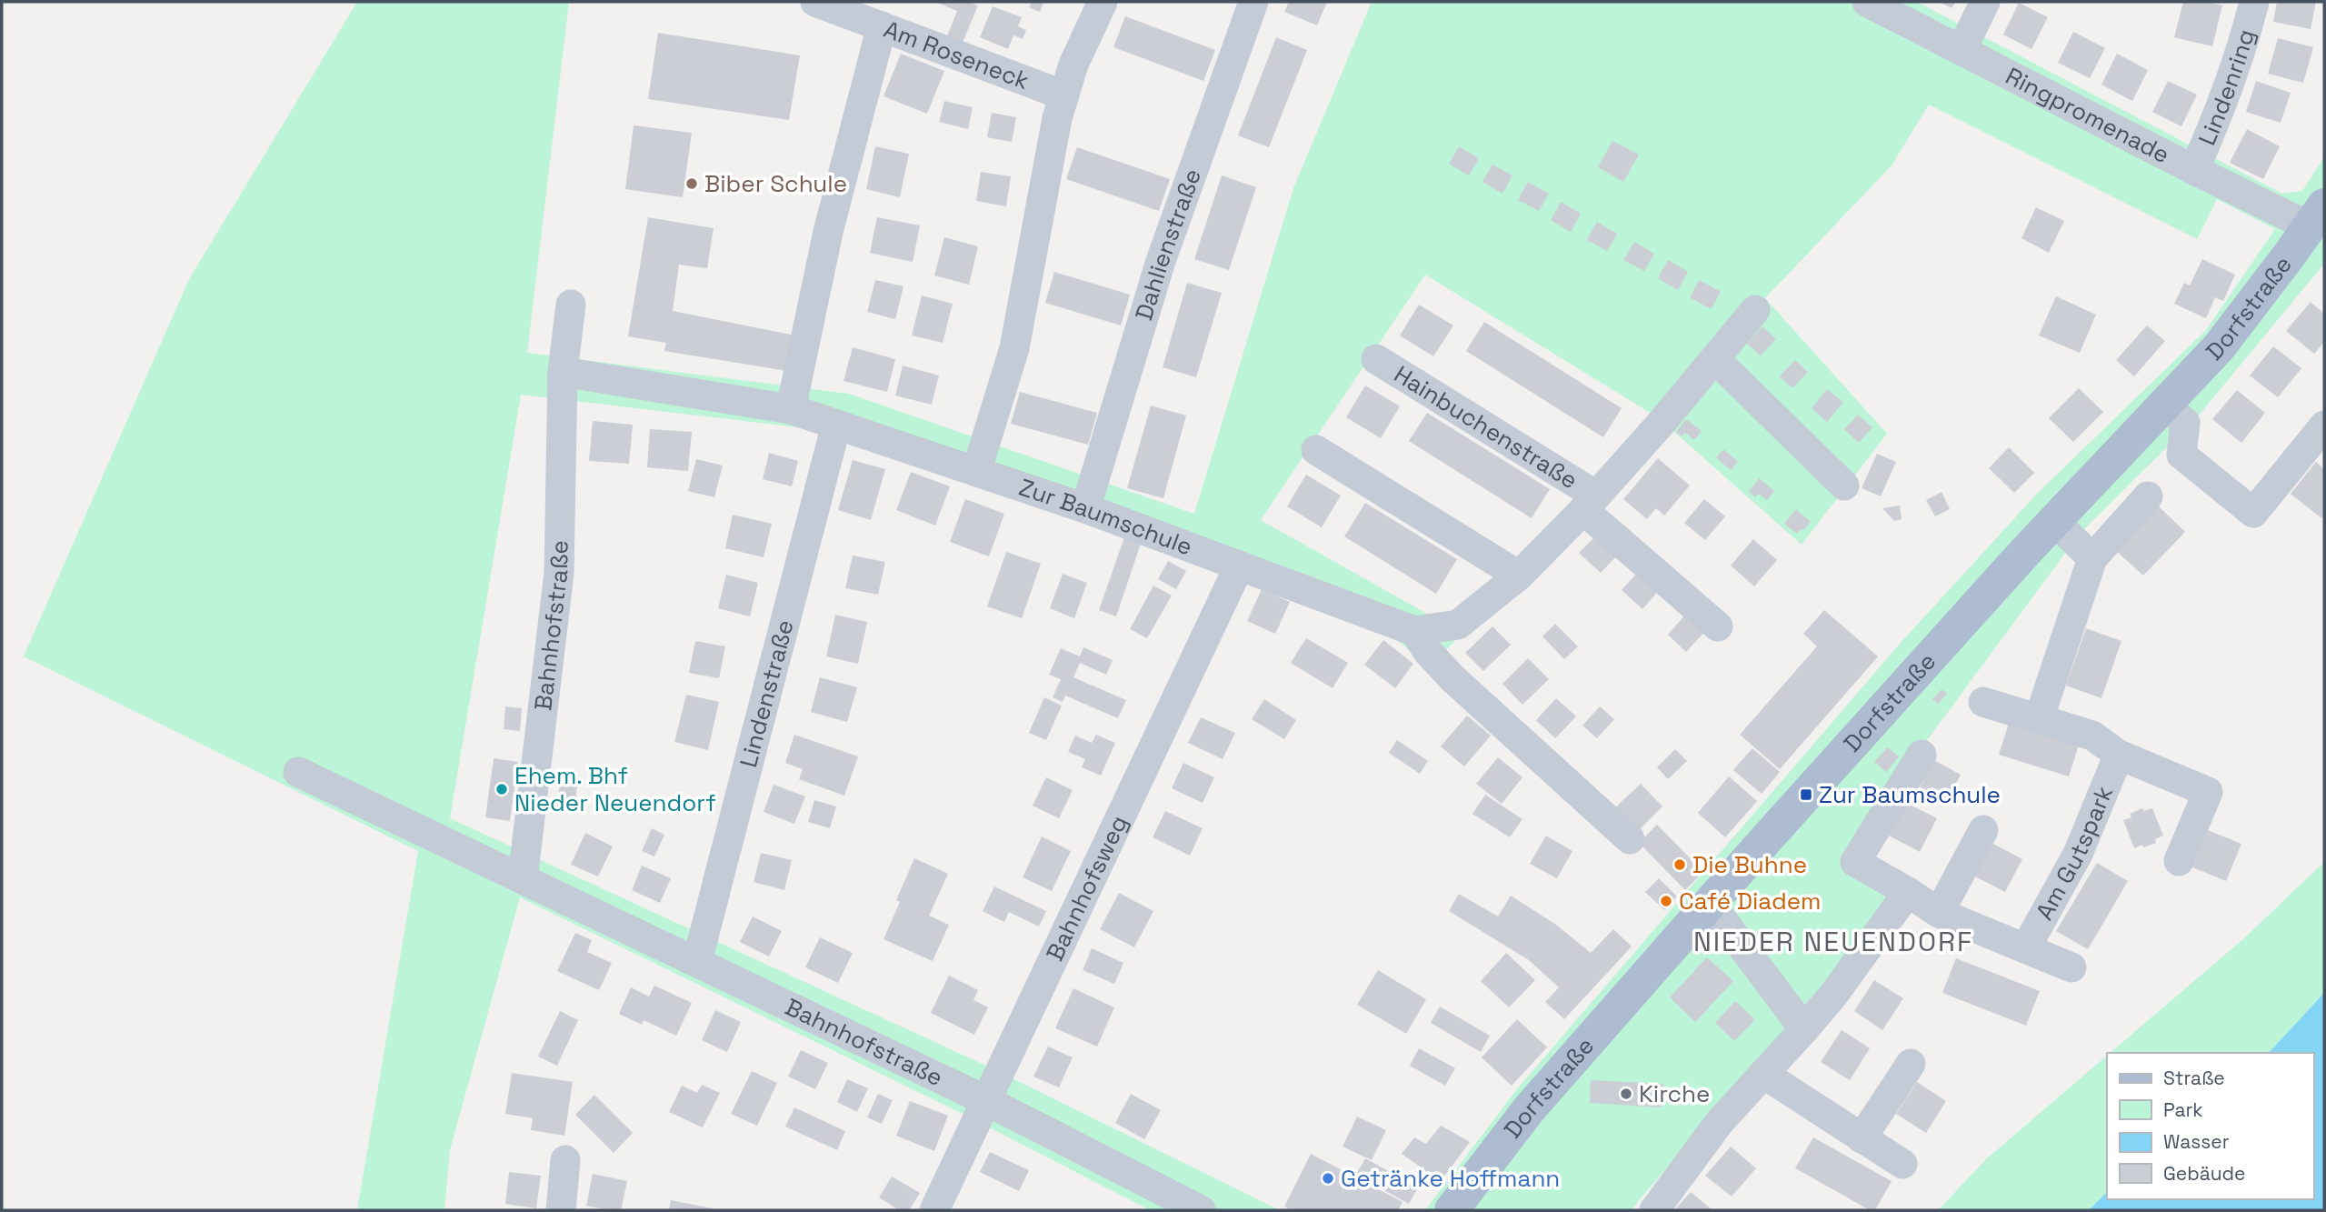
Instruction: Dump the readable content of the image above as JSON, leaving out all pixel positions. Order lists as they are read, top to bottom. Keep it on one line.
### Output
{"streets":{"main road":["Dorfstraße"],"street":["Am Roseneck","Lindenring","Ringpromenade","Dahlienstraße","Hainbuchenstraße","Zur Baumschule","Bahnhofstraße","Lindenstraße","Am Gutspark","Bahnhofsweg"]},"crossings":[["Lindenring","Ringpromenade"],["Ringpromenade","Dorfstraße"],["Hainbuchenstraße","Zur Baumschule"],["Zur Baumschule","Bahnhofstraße"],["Zur Baumschule","Lindenstraße"],["Zur Baumschule","Bahnhofsweg"],["Bahnhofstraße","Lindenstraße"],["Bahnhofstraße","Bahnhofsweg"]],"districts":["NIEDER NEUENDORF"],"places":{"other":["Biber Schule","Ehem. Bhf Nieder Neuendorf","Die Buhne","Café Diadem","Kirche","Getränke Hoffmann"],"transit":["Zur Baumschule"]},"legend":["Straße","Park","Wasser","Gebäude"]}
